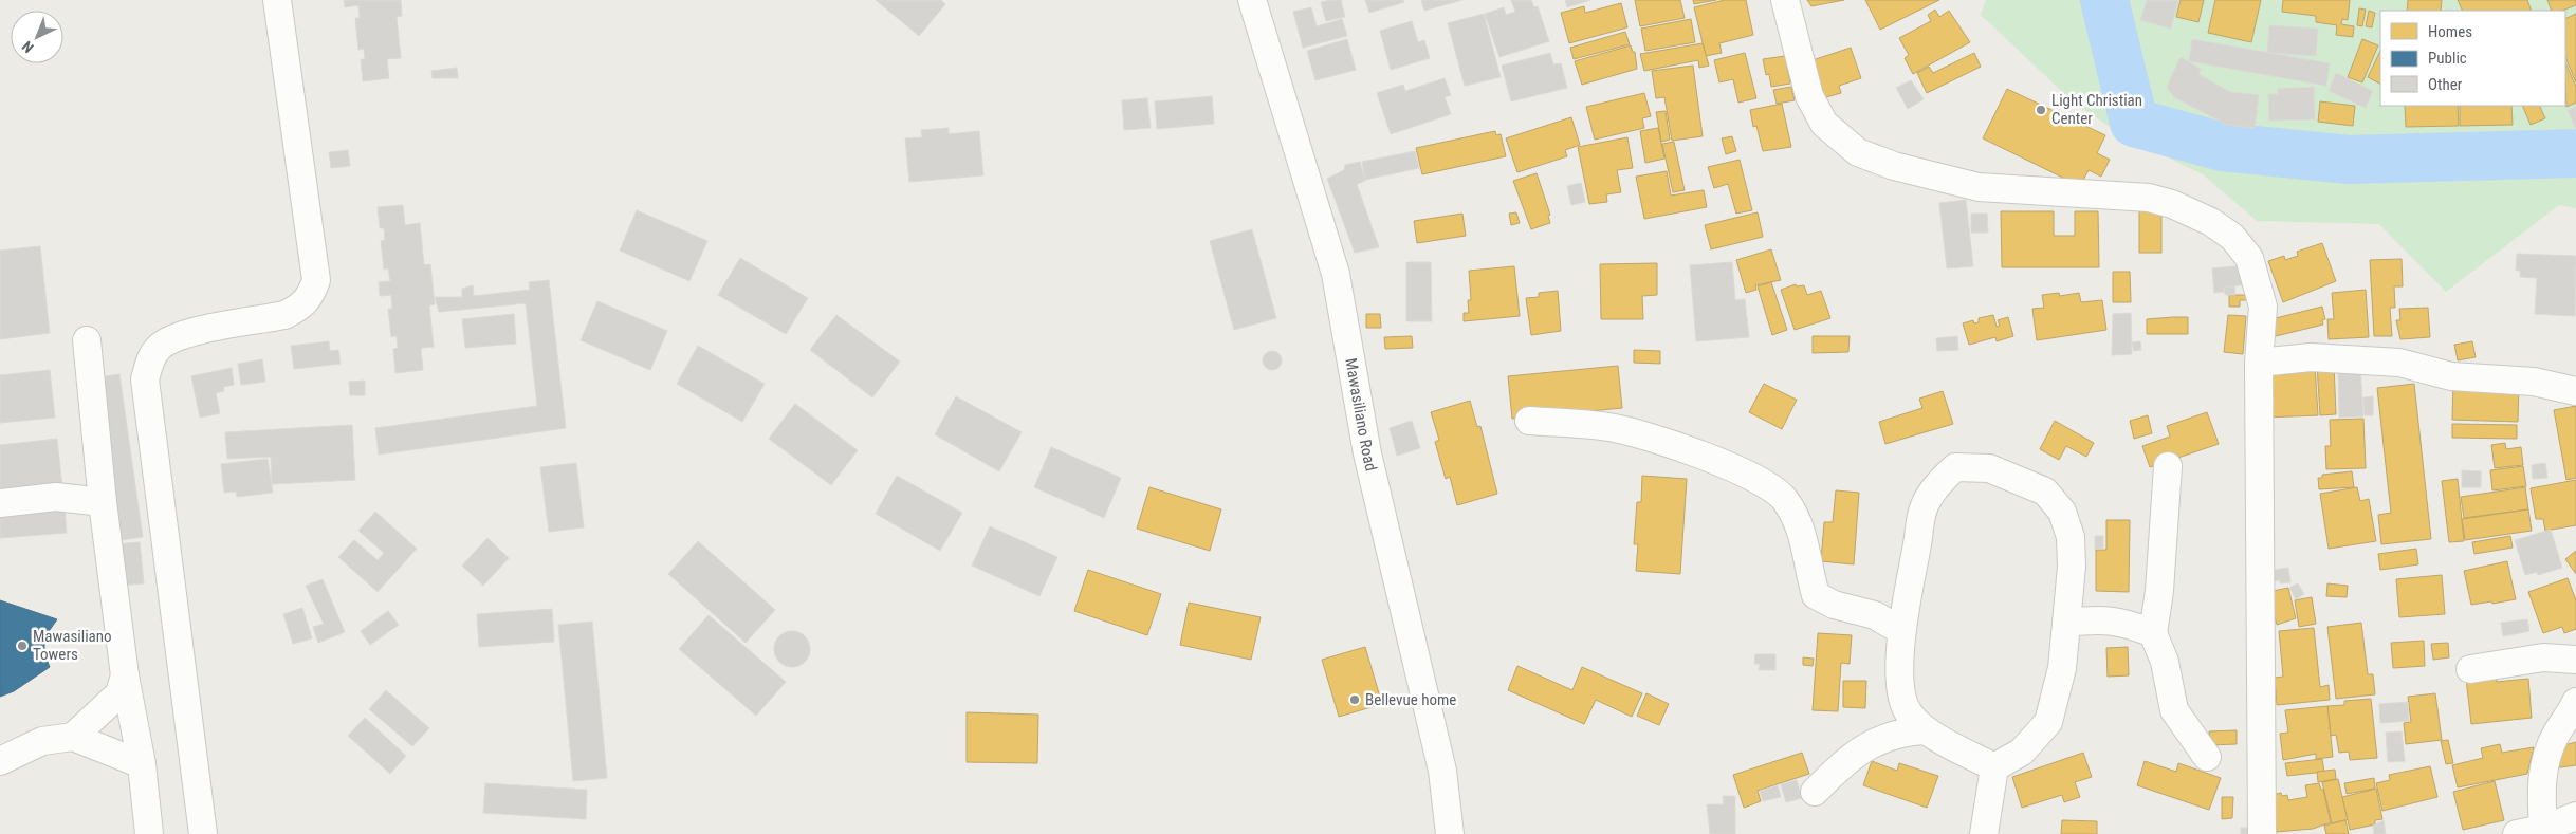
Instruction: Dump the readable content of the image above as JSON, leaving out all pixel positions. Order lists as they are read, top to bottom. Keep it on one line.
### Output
{"streets":{"street":["Mawasiliano Road"]},"places":["Light Christian Center","Mawasiliano Towers","Bellevue home"],"legend":["Homes","Public","Other"],"north":"bottom left"}
